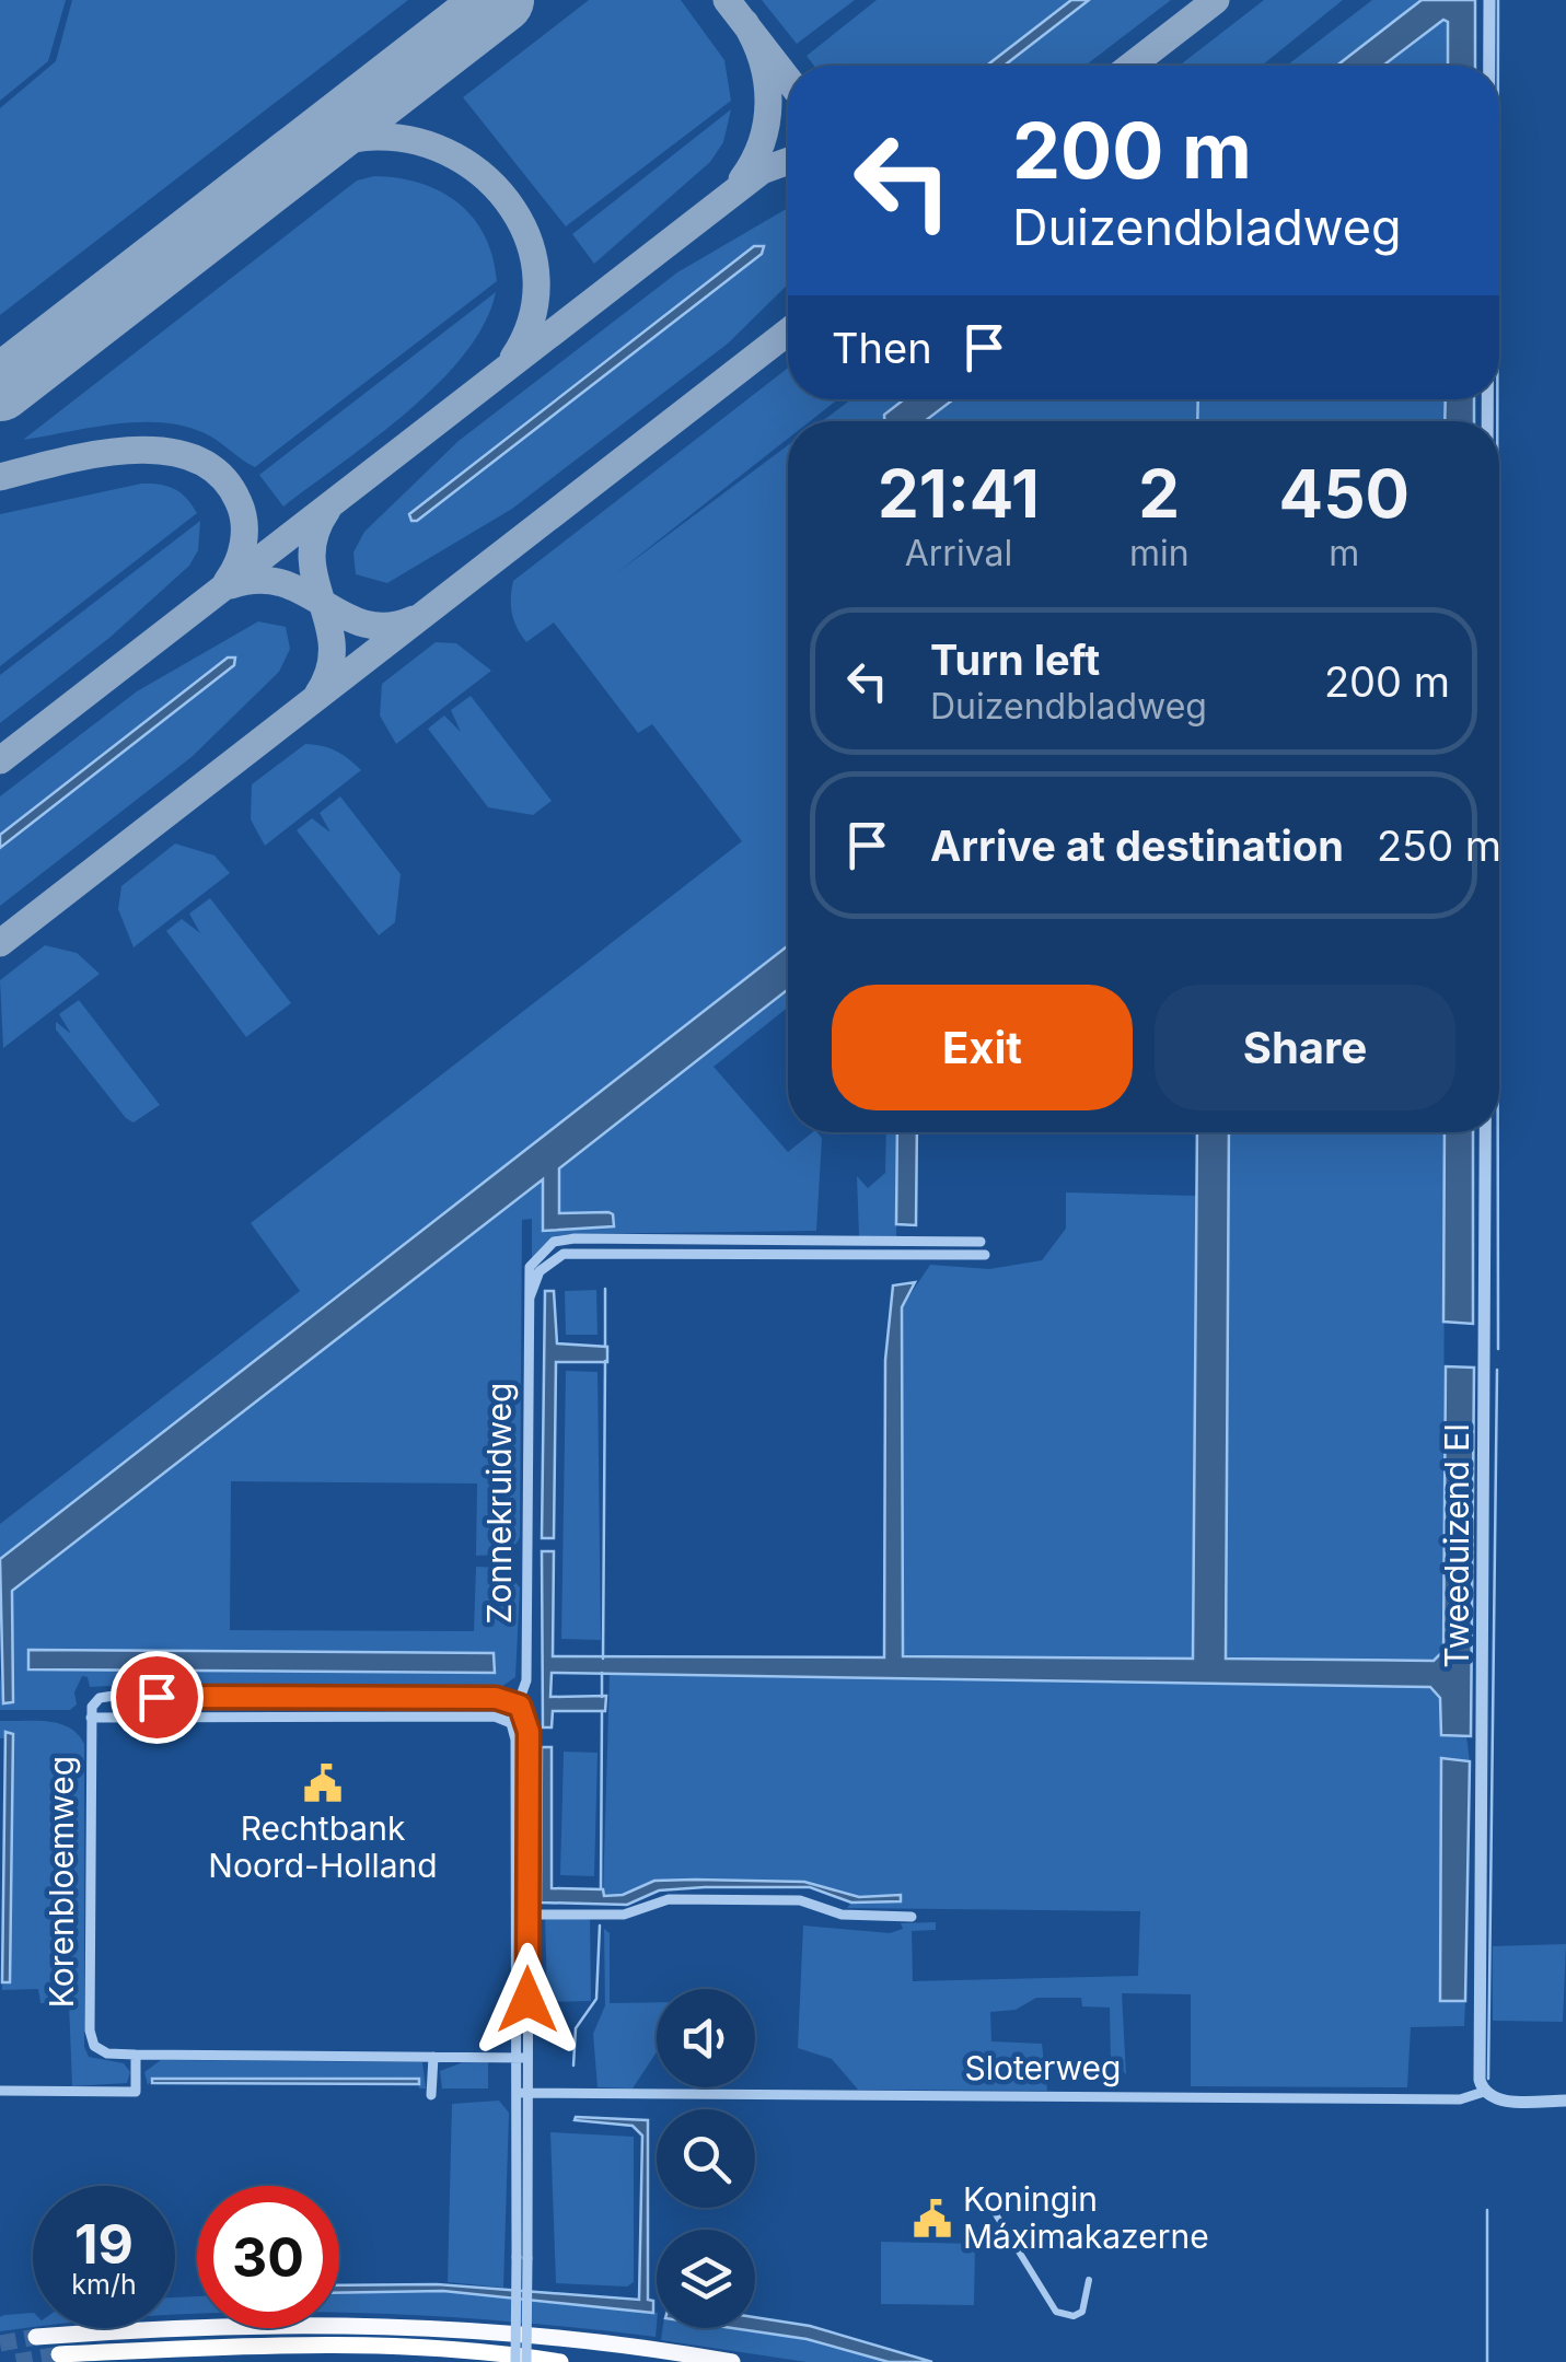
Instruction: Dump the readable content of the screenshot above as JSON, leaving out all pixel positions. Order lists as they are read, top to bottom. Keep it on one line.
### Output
{"streets":{"street":["Zonnekruidweg","Tweeduizend El","Korenbloemweg","Sloterweg"]},"crossings":[["Zonnekruidweg","Sloterweg"],["Tweeduizend El","Sloterweg"]],"places":{"public building":["Rechtbank Noord-Holland","Koningin Máximakazerne"]},"page":{"turn":["200 m","Duizendbladweg"],"then":"Then","eta":["21:41","Arrival","2","min","450","m"],"list":[{"name":"Turn left","note":"Duizendbladweg","value":"200 m"},{"name":"Arrive at destination","value":"250 m"}],"buttons":["Exit","Share"],"speed":"19 km/h","limit":"30"}}
